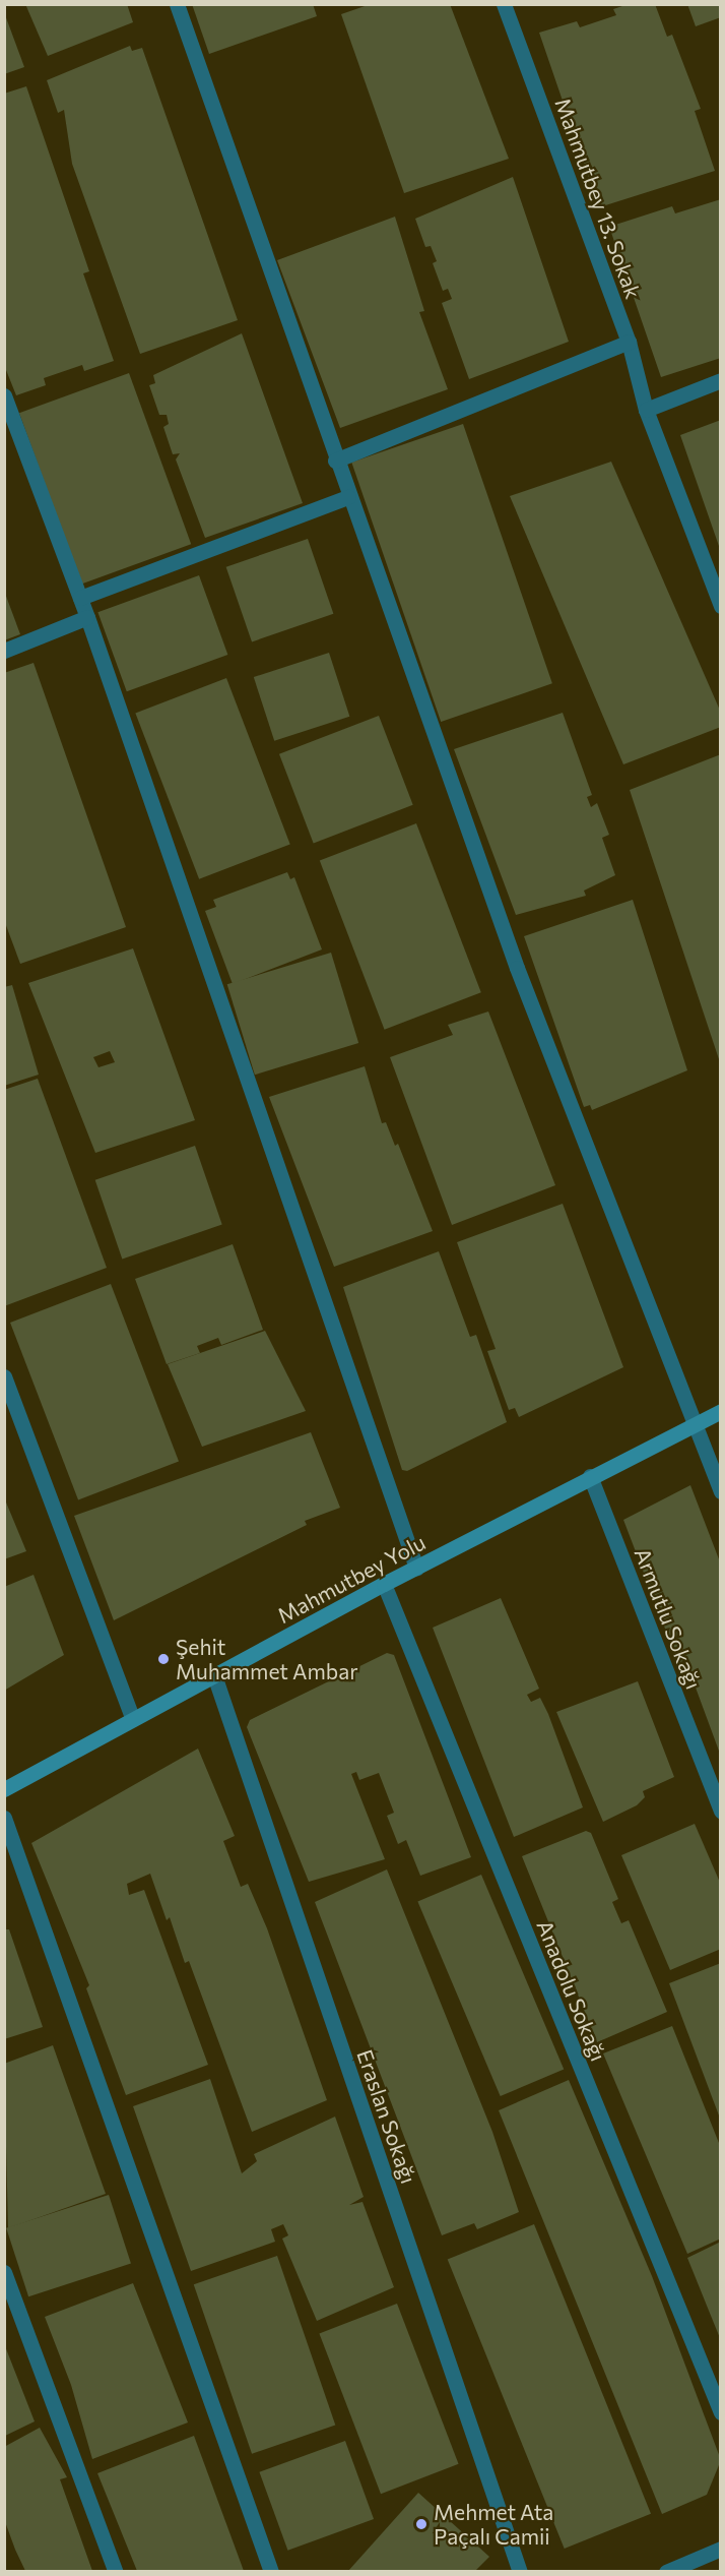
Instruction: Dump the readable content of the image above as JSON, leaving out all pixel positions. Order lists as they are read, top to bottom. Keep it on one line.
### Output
{"streets":{"main road":["Mahmutbey Yolu"],"street":["Mahmutbey 13. Sokak","Armutlu Sokağı","Anadolu Sokağı","Eraslan Sokağı"]},"crossings":[["Mahmutbey Yolu","Armutlu Sokağı"],["Mahmutbey Yolu","Anadolu Sokağı"],["Mahmutbey Yolu","Eraslan Sokağı"]],"places":["Şehit Muhammet Ambar","Mehmet Ata Paçalı Camii"]}
